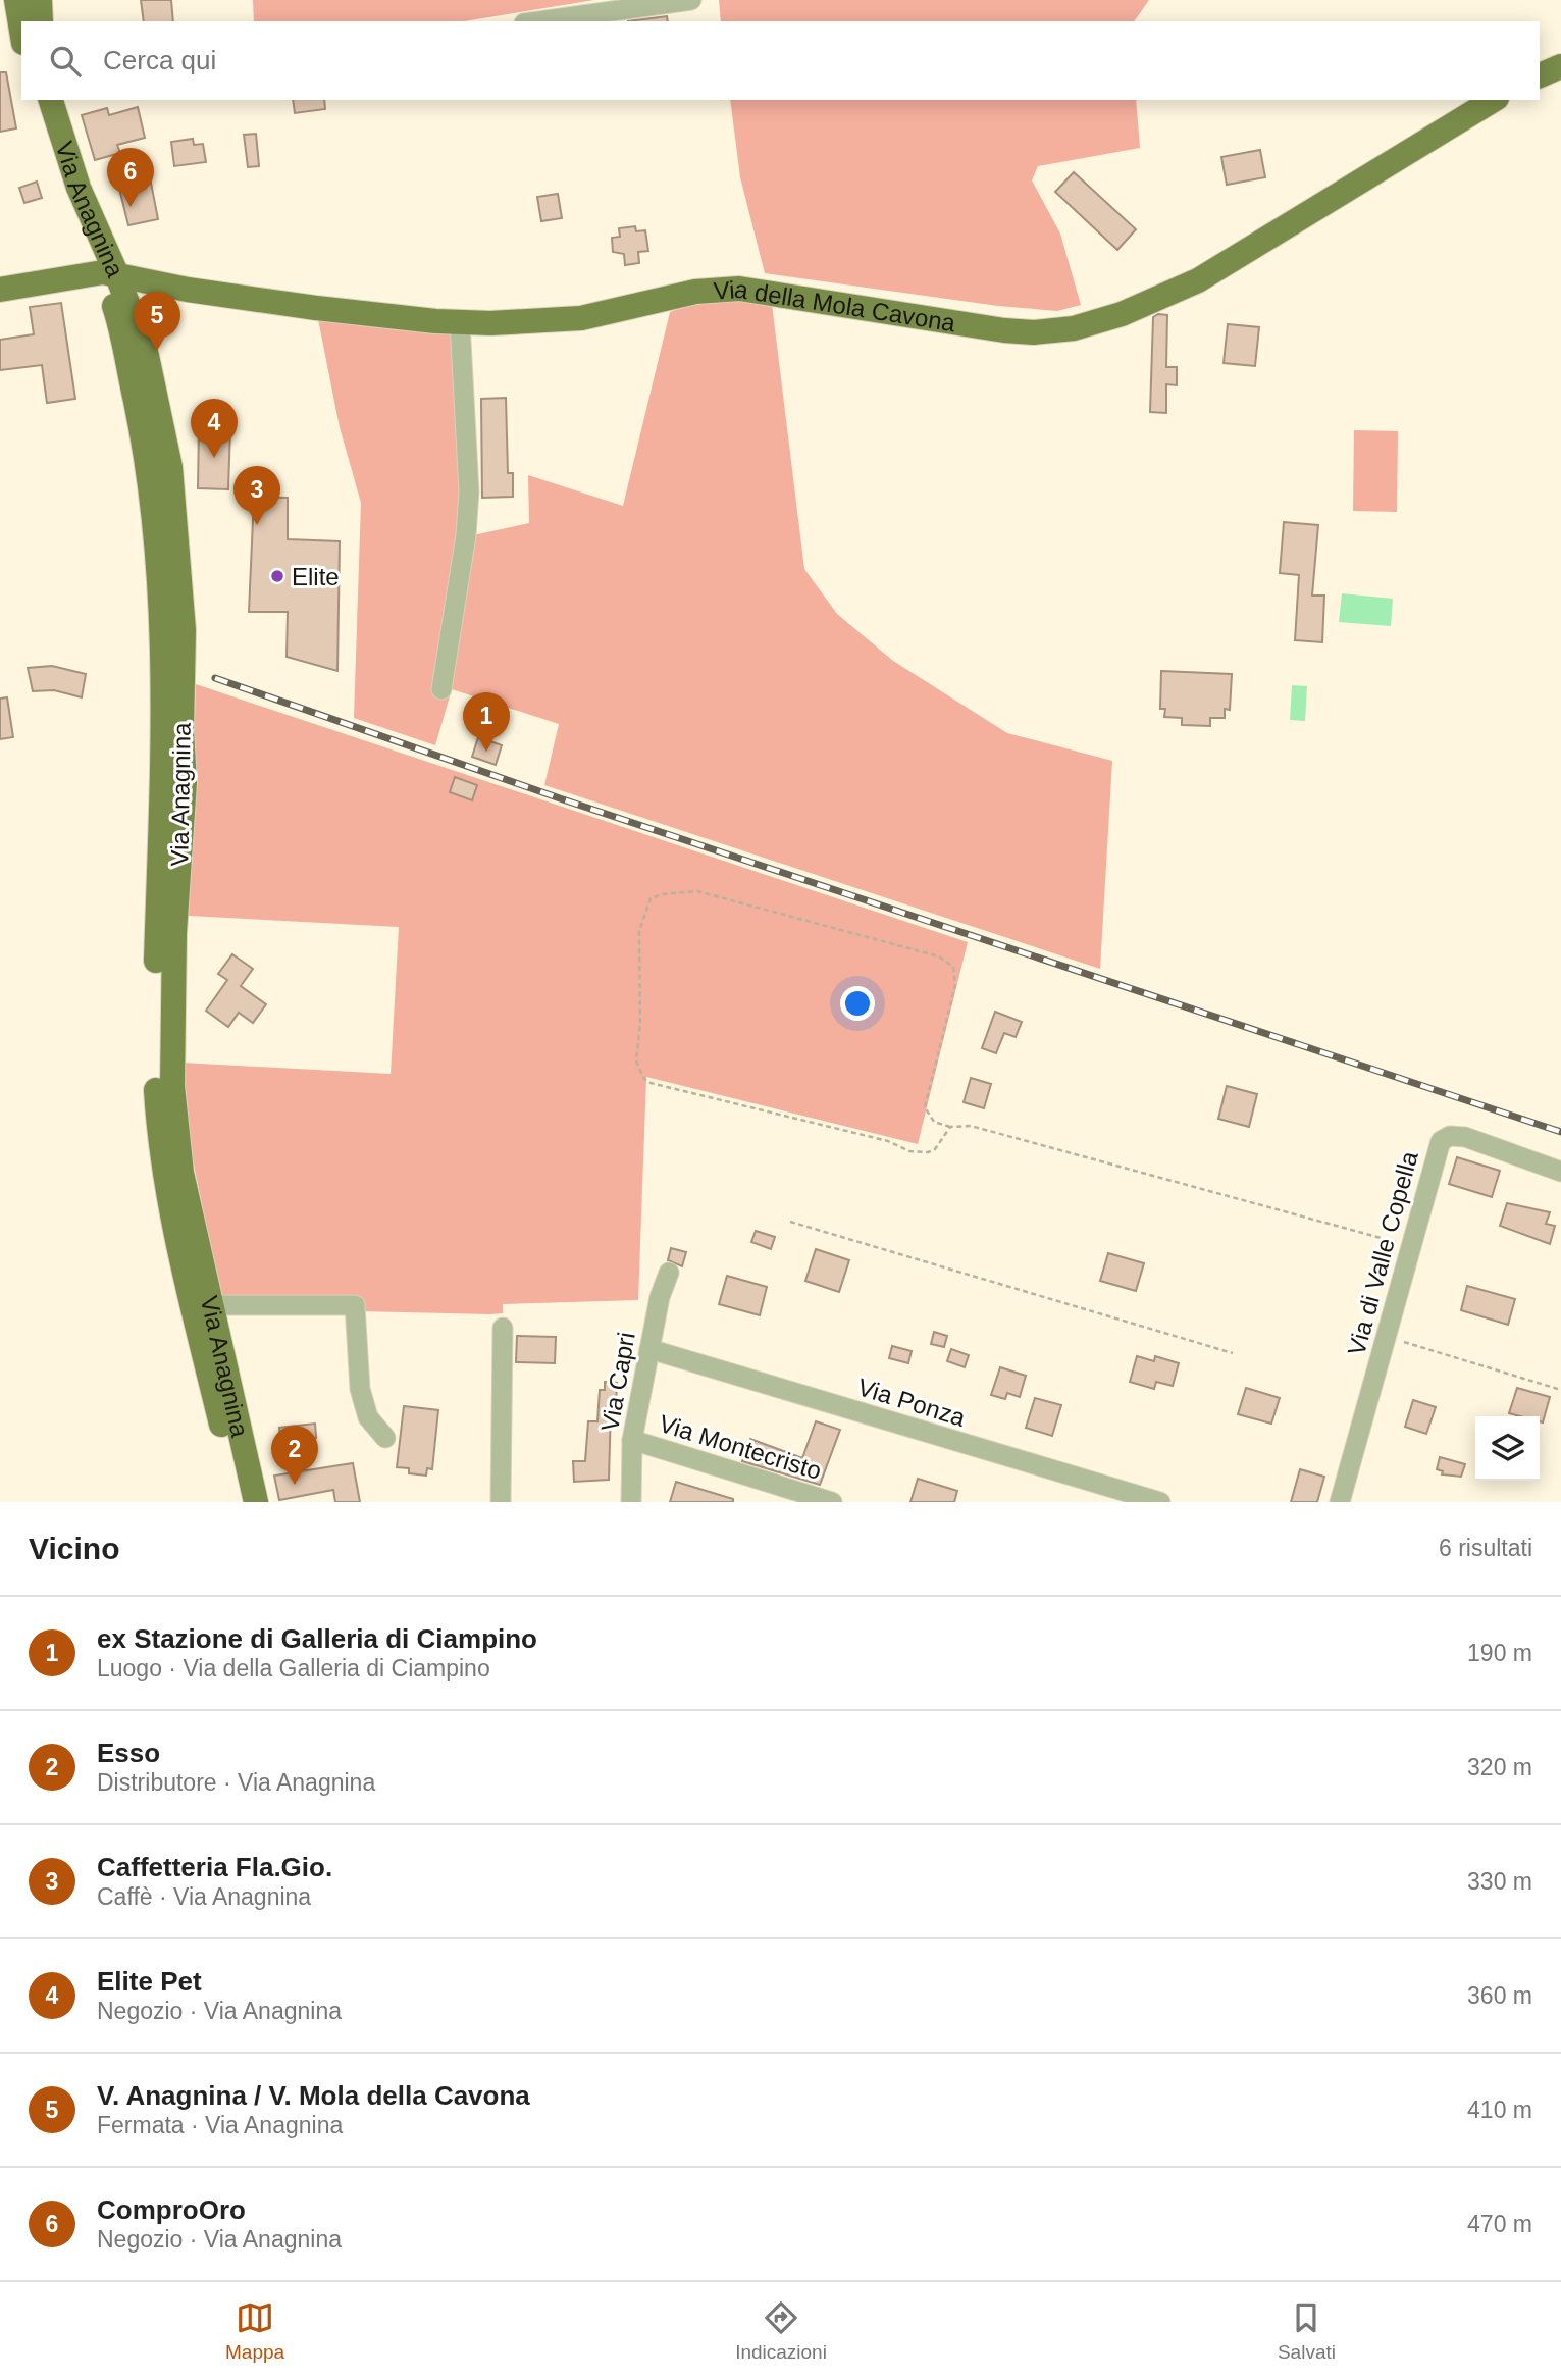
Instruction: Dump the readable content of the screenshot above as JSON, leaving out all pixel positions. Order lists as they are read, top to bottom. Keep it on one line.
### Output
{"streets":{"main road":["Via Anagnina","Via della Mola Cavona"],"street":["Via di Valle Copella","Via Capri","Via Ponza","Via Montecristo"]},"crossings":[["Via Anagnina","Via della Mola Cavona"],["Via Capri","Via Ponza"],["Via Capri","Via Montecristo"]],"places":["Elite"],"page":{"search":"Cerca qui","pins":["6","5","4","3","1","2"],"heading":["Vicino","6 risultati"],"list":[{"mark":"1","name":"ex Stazione di Galleria di Ciampino","note":"Luogo · Via della Galleria di Ciampino","value":"190 m"},{"mark":"2","name":"Esso","note":"Distributore · Via Anagnina","value":"320 m"},{"mark":"3","name":"Caffetteria Fla.Gio.","note":"Caffè · Via Anagnina","value":"330 m"},{"mark":"4","name":"Elite Pet","note":"Negozio · Via Anagnina","value":"360 m"},{"mark":"5","name":"V. Anagnina / V. Mola della Cavona","note":"Fermata · Via Anagnina","value":"410 m"},{"mark":"6","name":"ComproOro","note":"Negozio · Via Anagnina","value":"470 m"}],"nav":["Mappa","Indicazioni","Salvati"]}}
